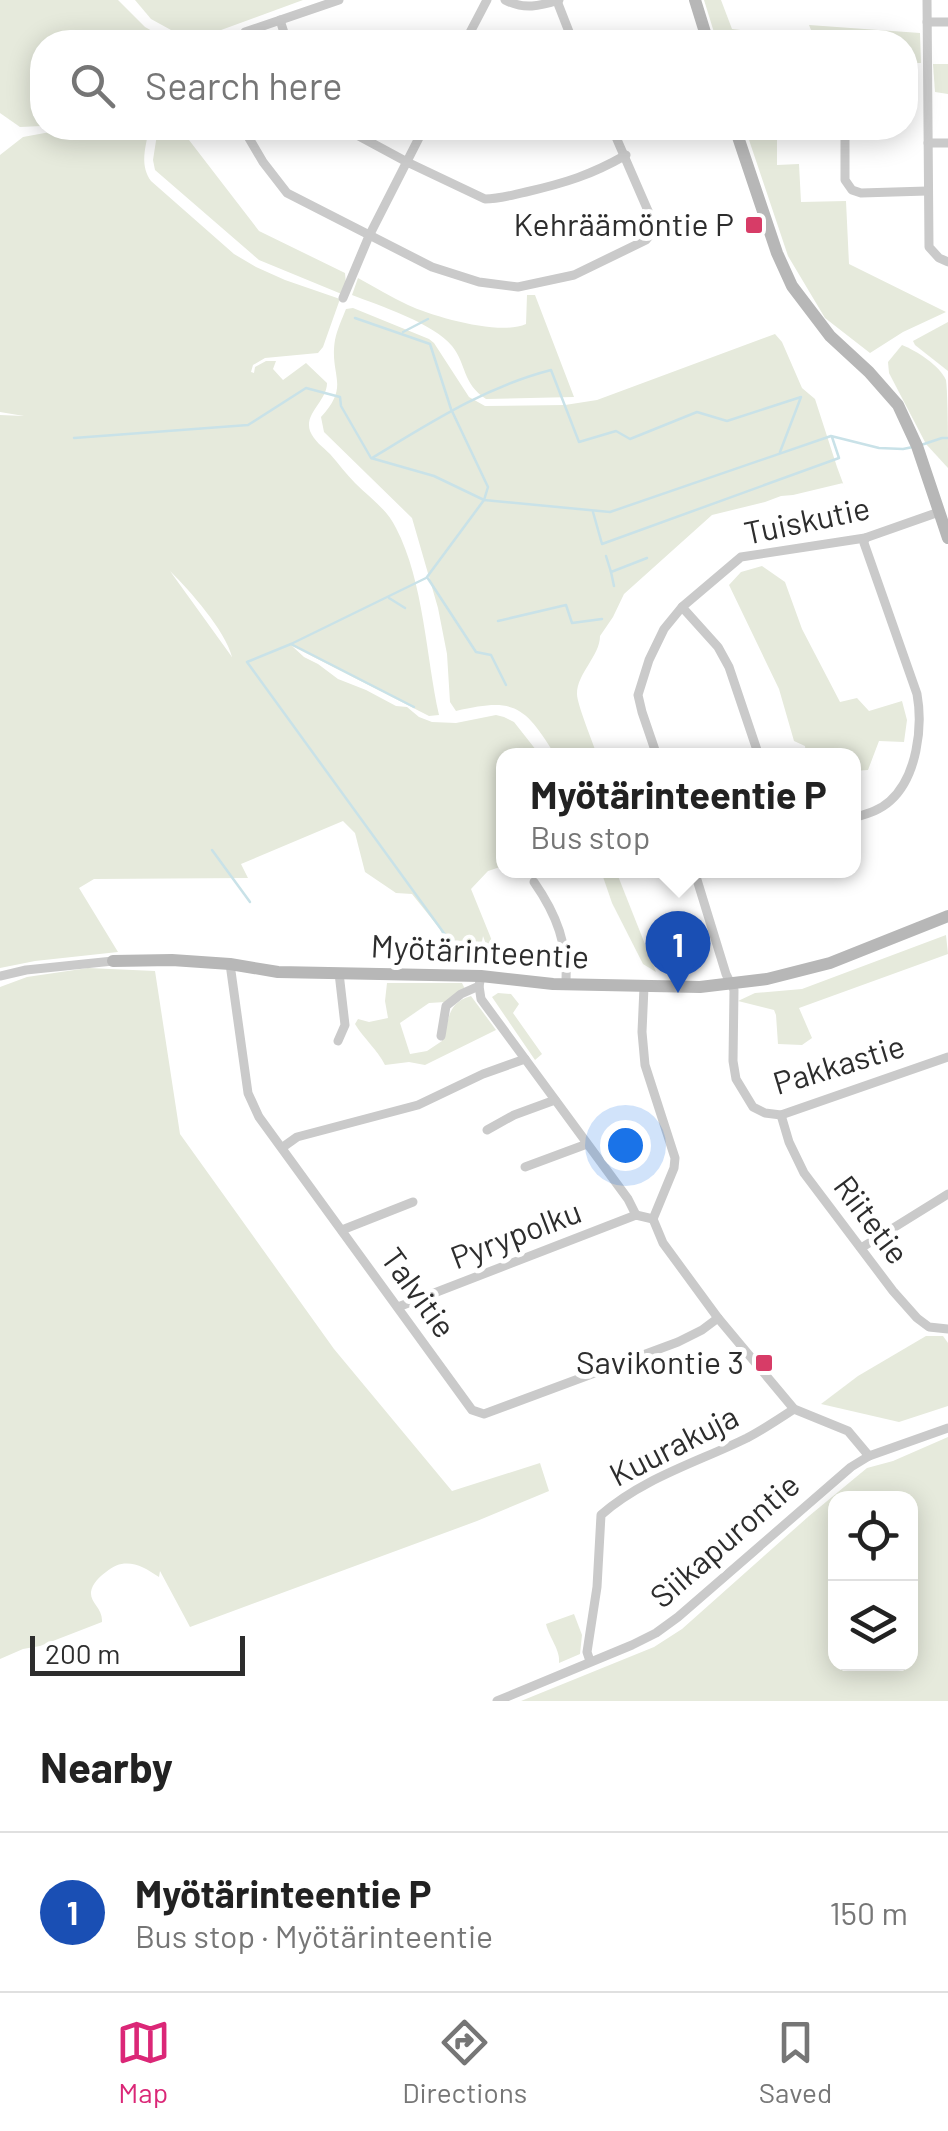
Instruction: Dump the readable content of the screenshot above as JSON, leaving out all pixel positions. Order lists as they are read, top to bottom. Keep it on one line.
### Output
{"streets":{"street":["Tuiskutie","Myötärinteentie","Pakkastie","Riitetie","Pyrypolku","Talvitie","Kuurakuja","Siikapurontie"]},"crossings":[["Myötärinteentie","Pakkastie"],["Myötärinteentie","Talvitie"],["Pakkastie","Riitetie"],["Pyrypolku","Talvitie"],["Kuurakuja","Siikapurontie"]],"places":{"transit":["Kehräämöntie P","Savikontie 3"]},"scale_bar":"200 m","page":{"search":"Search here","popup":["Myötärinteentie P","Bus stop"],"pins":"1","scale":"200 m","heading":"Nearby","list":[{"mark":"1","name":"Myötärinteentie P","note":"Bus stop · Myötärinteentie","value":"150 m"}],"nav":["Map","Directions","Saved"]}}
